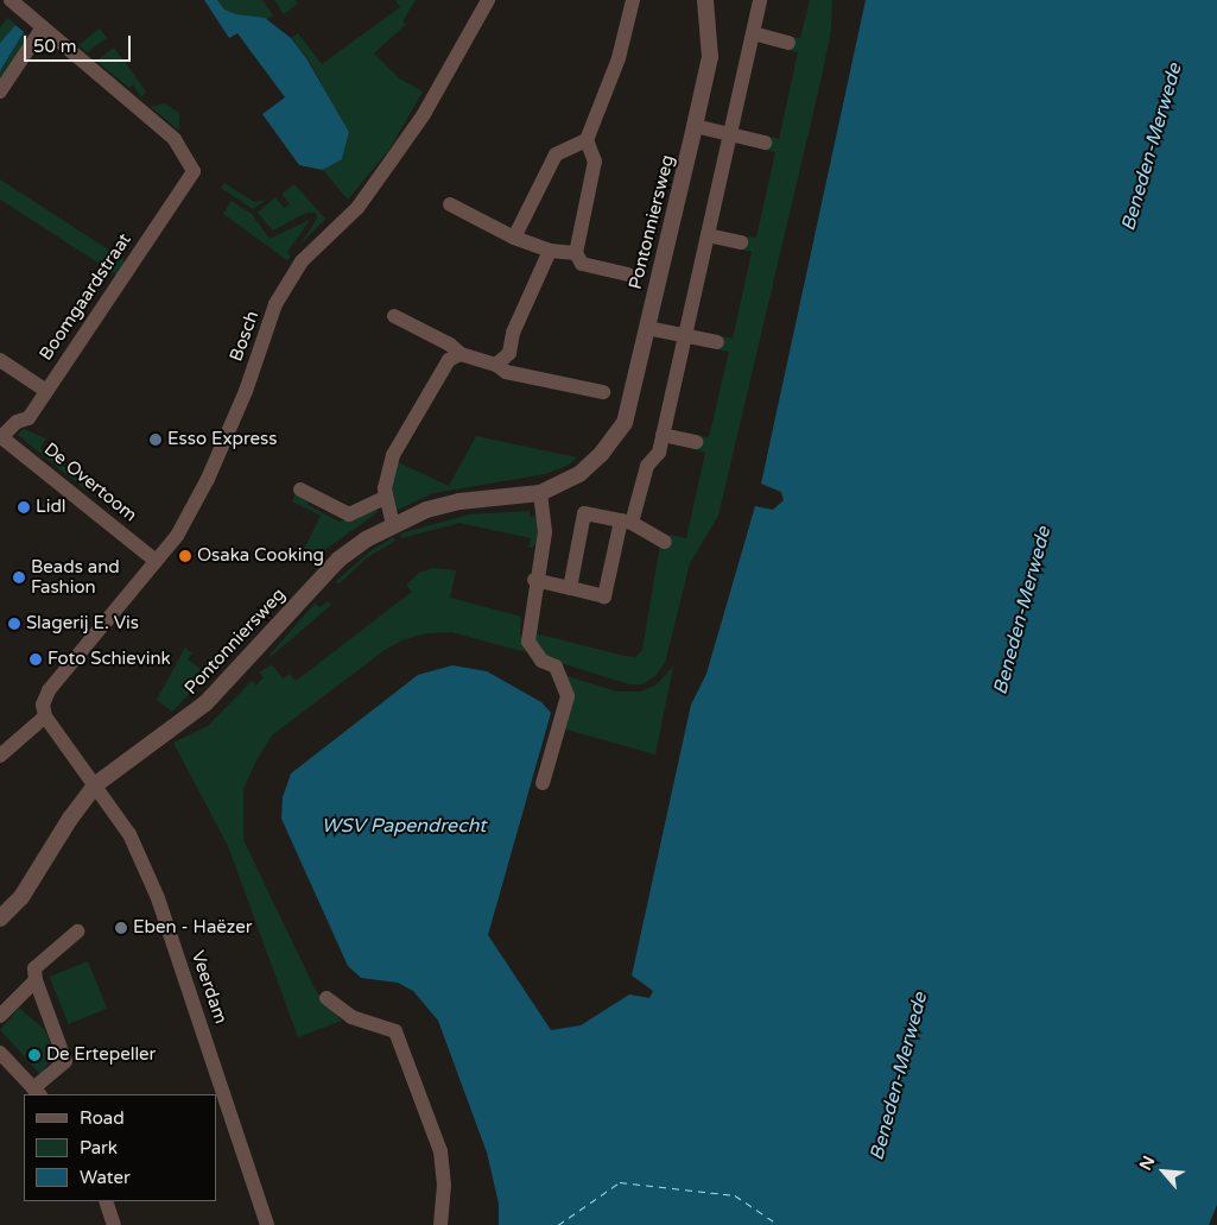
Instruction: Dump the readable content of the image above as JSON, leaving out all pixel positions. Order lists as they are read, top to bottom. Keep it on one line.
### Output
{"streets":{"street":["Pontonniersweg","Boomgaardstraat","Bosch","De Overtoom","Veerdam"]},"crossings":[["Pontonniersweg","Veerdam"],["Boomgaardstraat","De Overtoom"],["Bosch","De Overtoom"],["Bosch","Veerdam"]],"water":["Beneden-Merwede","WSV Papendrecht"],"places":["Esso Express","Lidl","Osaka Cooking","Beads and Fashion","Slagerij E. Vis","Foto Schievink","Eben - Haëzer","De Ertepeller"],"legend":["Road","Park","Water"],"scale_bar":"50 m","north":"top left"}
